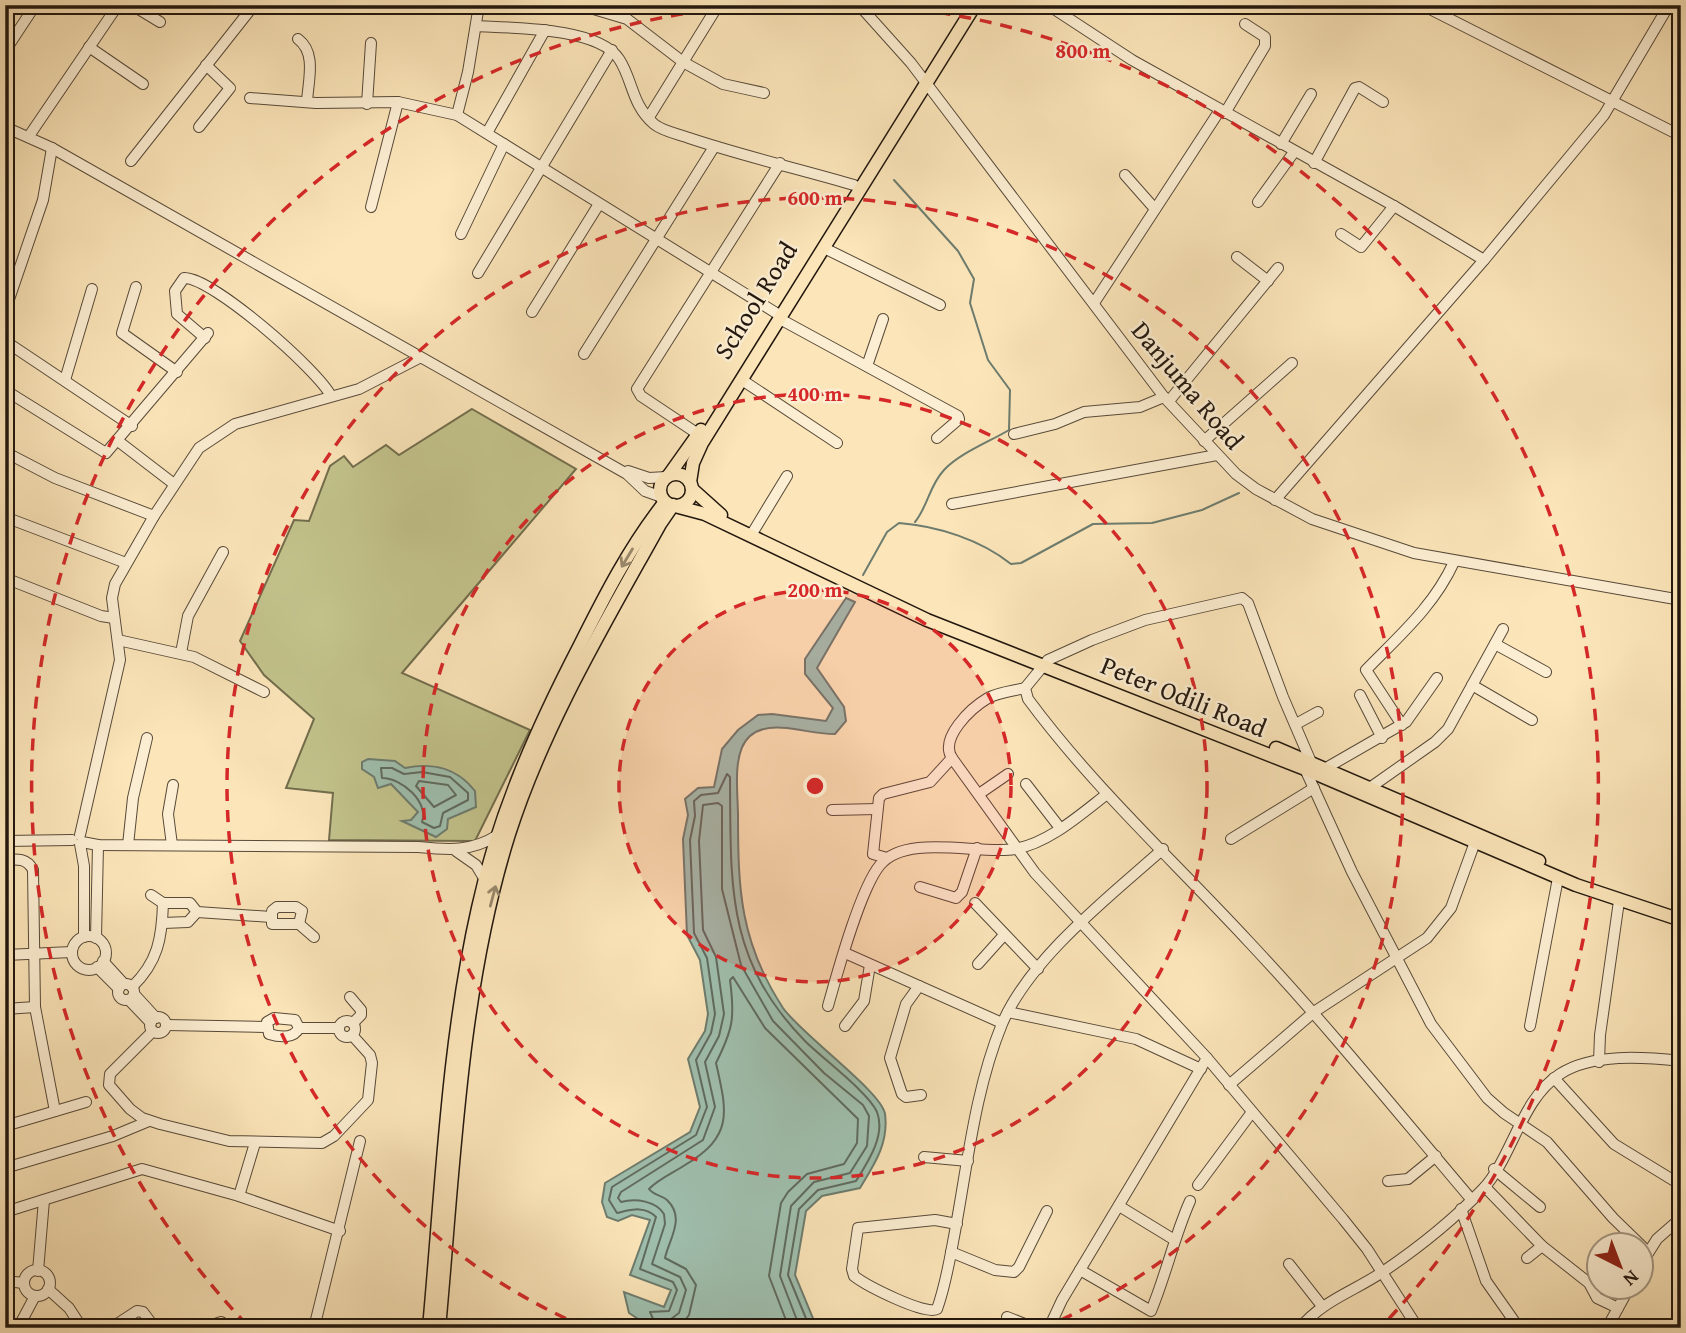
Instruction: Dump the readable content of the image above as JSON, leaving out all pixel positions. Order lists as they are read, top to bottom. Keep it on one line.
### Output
{"streets":{"main road":["School Road","Peter Odili Road"],"street":["Danjuma Road"]},"crossings":[["School Road","Danjuma Road"],["School Road","Peter Odili Road"]],"north":"bottom right","rings":["800 m","600 m","400 m","200 m"]}
